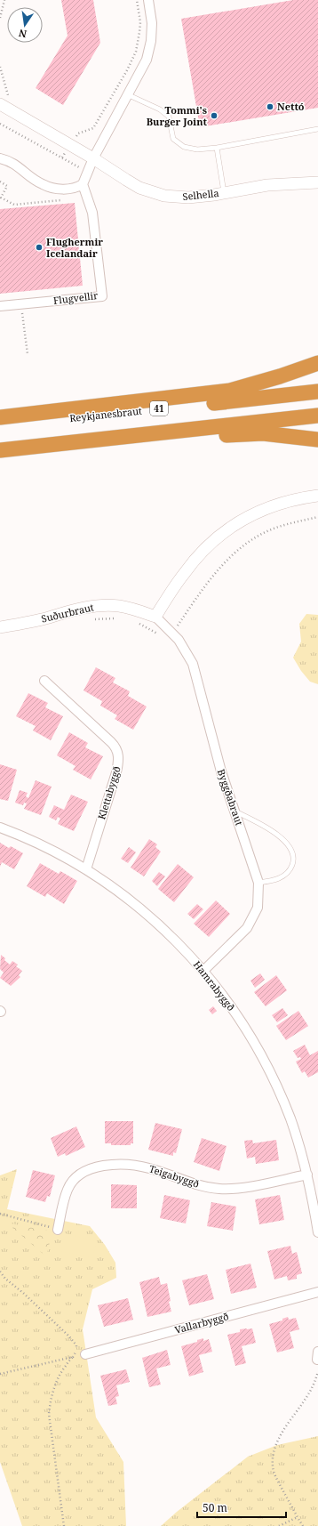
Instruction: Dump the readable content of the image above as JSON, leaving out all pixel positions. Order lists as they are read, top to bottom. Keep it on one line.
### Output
{"streets":{"highway":["41","Reykjanesbraut"],"street":["Selhella","Flugvellir","Suðurbraut","Klettabyggð","Byggðabraut","Hamrabyggð","Teigabyggð","Vallarbyggð"]},"crossings":[["Suðurbraut","Byggðabraut"],["Klettabyggð","Hamrabyggð"],["Byggðabraut","Hamrabyggð"],["Hamrabyggð","Teigabyggð"]],"places":["Nettó","Tommi's Burger Joint","Flughermir Icelandair"],"scale_bar":"50 m","north":"bottom"}
